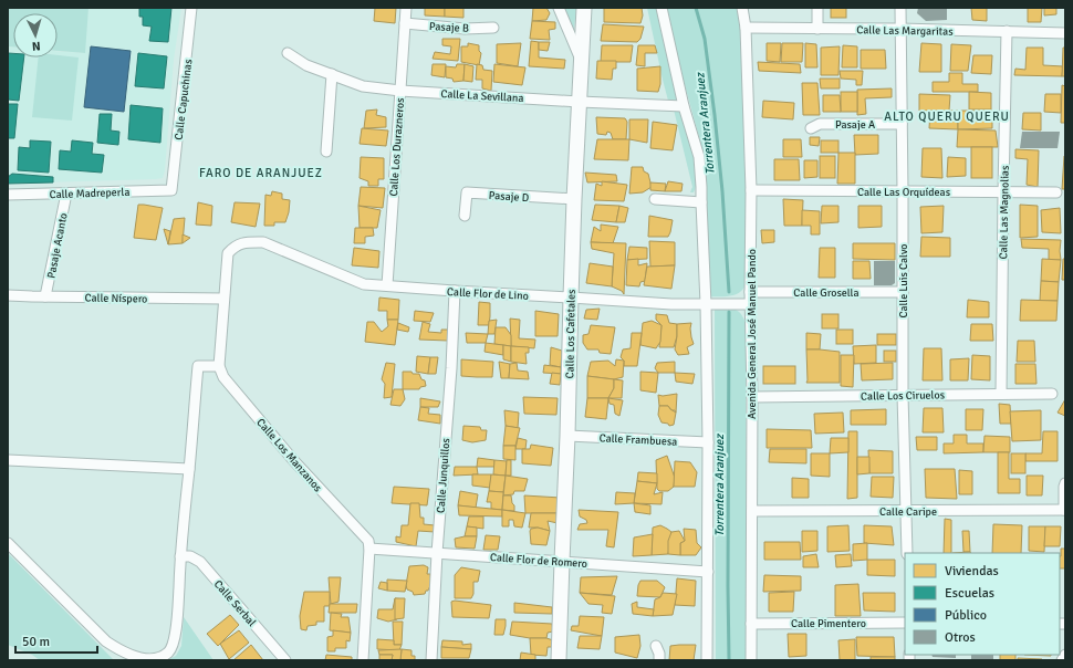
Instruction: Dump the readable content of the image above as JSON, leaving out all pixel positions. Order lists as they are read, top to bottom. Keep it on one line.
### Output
{"streets":{"main road":["Calle Los Cafetales"],"street":["Pasaje B","Calle Las Margaritas","Calle La Sevillana","Calle Capuchinas","Pasaje A","Calle Los Durazneros","Calle Las Orquídeas","Calle Madreperla","Pasaje D","Calle Las Magnolias","Pasaje Acanto","Calle Luis Calvo","Calle Grosella","Calle Flor de Lino","Calle Níspero","Avenida General José Manuel Pando","Calle Los Ciruelos","Calle Frambuesa","Calle Los Manzanos","Calle Junquillos","Calle Caripe","Calle Flor de Romero","Calle Serbal","Calle Pimentero"]},"crossings":[["Pasaje B","Calle Los Durazneros"],["Calle Las Margaritas","Calle Las Magnolias"],["Calle Las Margaritas","Calle Luis Calvo"],["Calle Las Margaritas","Avenida General José Manuel Pando"],["Calle La Sevillana","Calle Los Durazneros"],["Calle La Sevillana","Calle Los Cafetales"],["Calle Capuchinas","Calle Madreperla"],["Pasaje A","Calle Luis Calvo"],["Calle Los Durazneros","Calle Flor de Lino"],["Calle Las Orquídeas","Calle Las Magnolias"],["Calle Las Orquídeas","Calle Luis Calvo"],["Calle Las Orquídeas","Avenida General José Manuel Pando"],["Calle Madreperla","Pasaje Acanto"],["Pasaje D","Calle Los Cafetales"],["Calle Las Magnolias","Calle Los Ciruelos"],["Pasaje Acanto","Calle Níspero"],["Calle Luis Calvo","Calle Grosella"],["Calle Luis Calvo","Calle Los Ciruelos"],["Calle Luis Calvo","Calle Caripe"],["Calle Grosella","Avenida General José Manuel Pando"],["Calle Flor de Lino","Calle Níspero"],["Calle Flor de Lino","Calle Los Cafetales"],["Calle Flor de Lino","Avenida General José Manuel Pando"],["Calle Flor de Lino","Calle Junquillos"],["Calle Los Cafetales","Calle Frambuesa"],["Calle Los Cafetales","Calle Flor de Romero"],["Avenida General José Manuel Pando","Calle Los Ciruelos"],["Avenida General José Manuel Pando","Calle Caripe"],["Avenida General José Manuel Pando","Calle Pimentero"],["Calle Los Manzanos","Calle Flor de Romero"],["Calle Junquillos","Calle Flor de Romero"]],"districts":["ALTO QUERU QUERU","FARO DE ARANJUEZ"],"water":["Torrentera Aranjuez"],"legend":["Viviendas","Escuelas","Público","Otros"],"scale_bar":"50 m","north":"bottom"}
